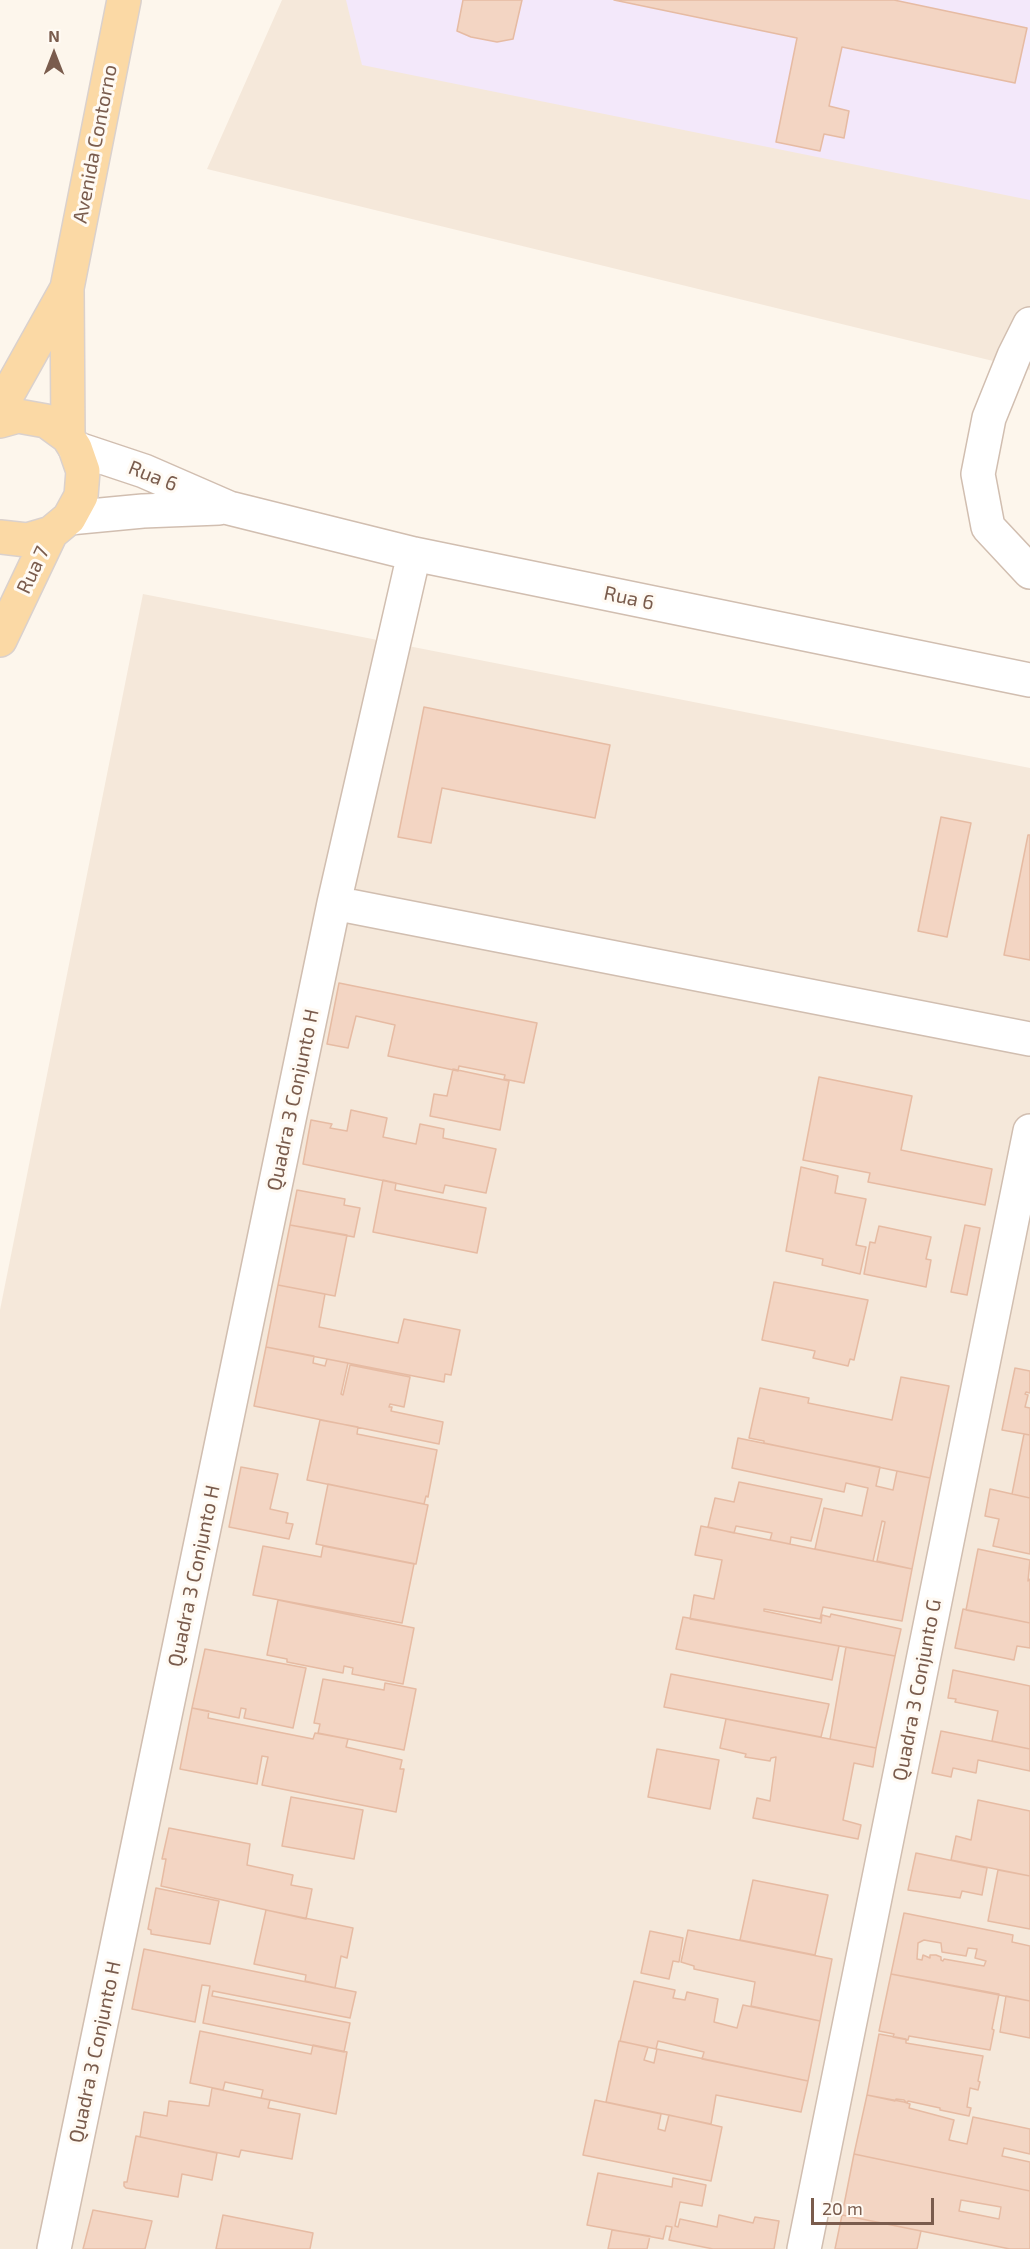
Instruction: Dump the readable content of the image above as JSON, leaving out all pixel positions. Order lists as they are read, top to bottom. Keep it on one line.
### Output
{"streets":{"main road":["Avenida Contorno","Rua 7"],"street":["Rua 6","Quadra 3 Conjunto H","Quadra 3 Conjunto G"]},"crossings":[["Avenida Contorno","Rua 6"],["Avenida Contorno","Rua 7"],["Rua 6","Rua 7"],["Rua 6","Quadra 3 Conjunto H"]],"scale_bar":"20 m","north":"top"}
